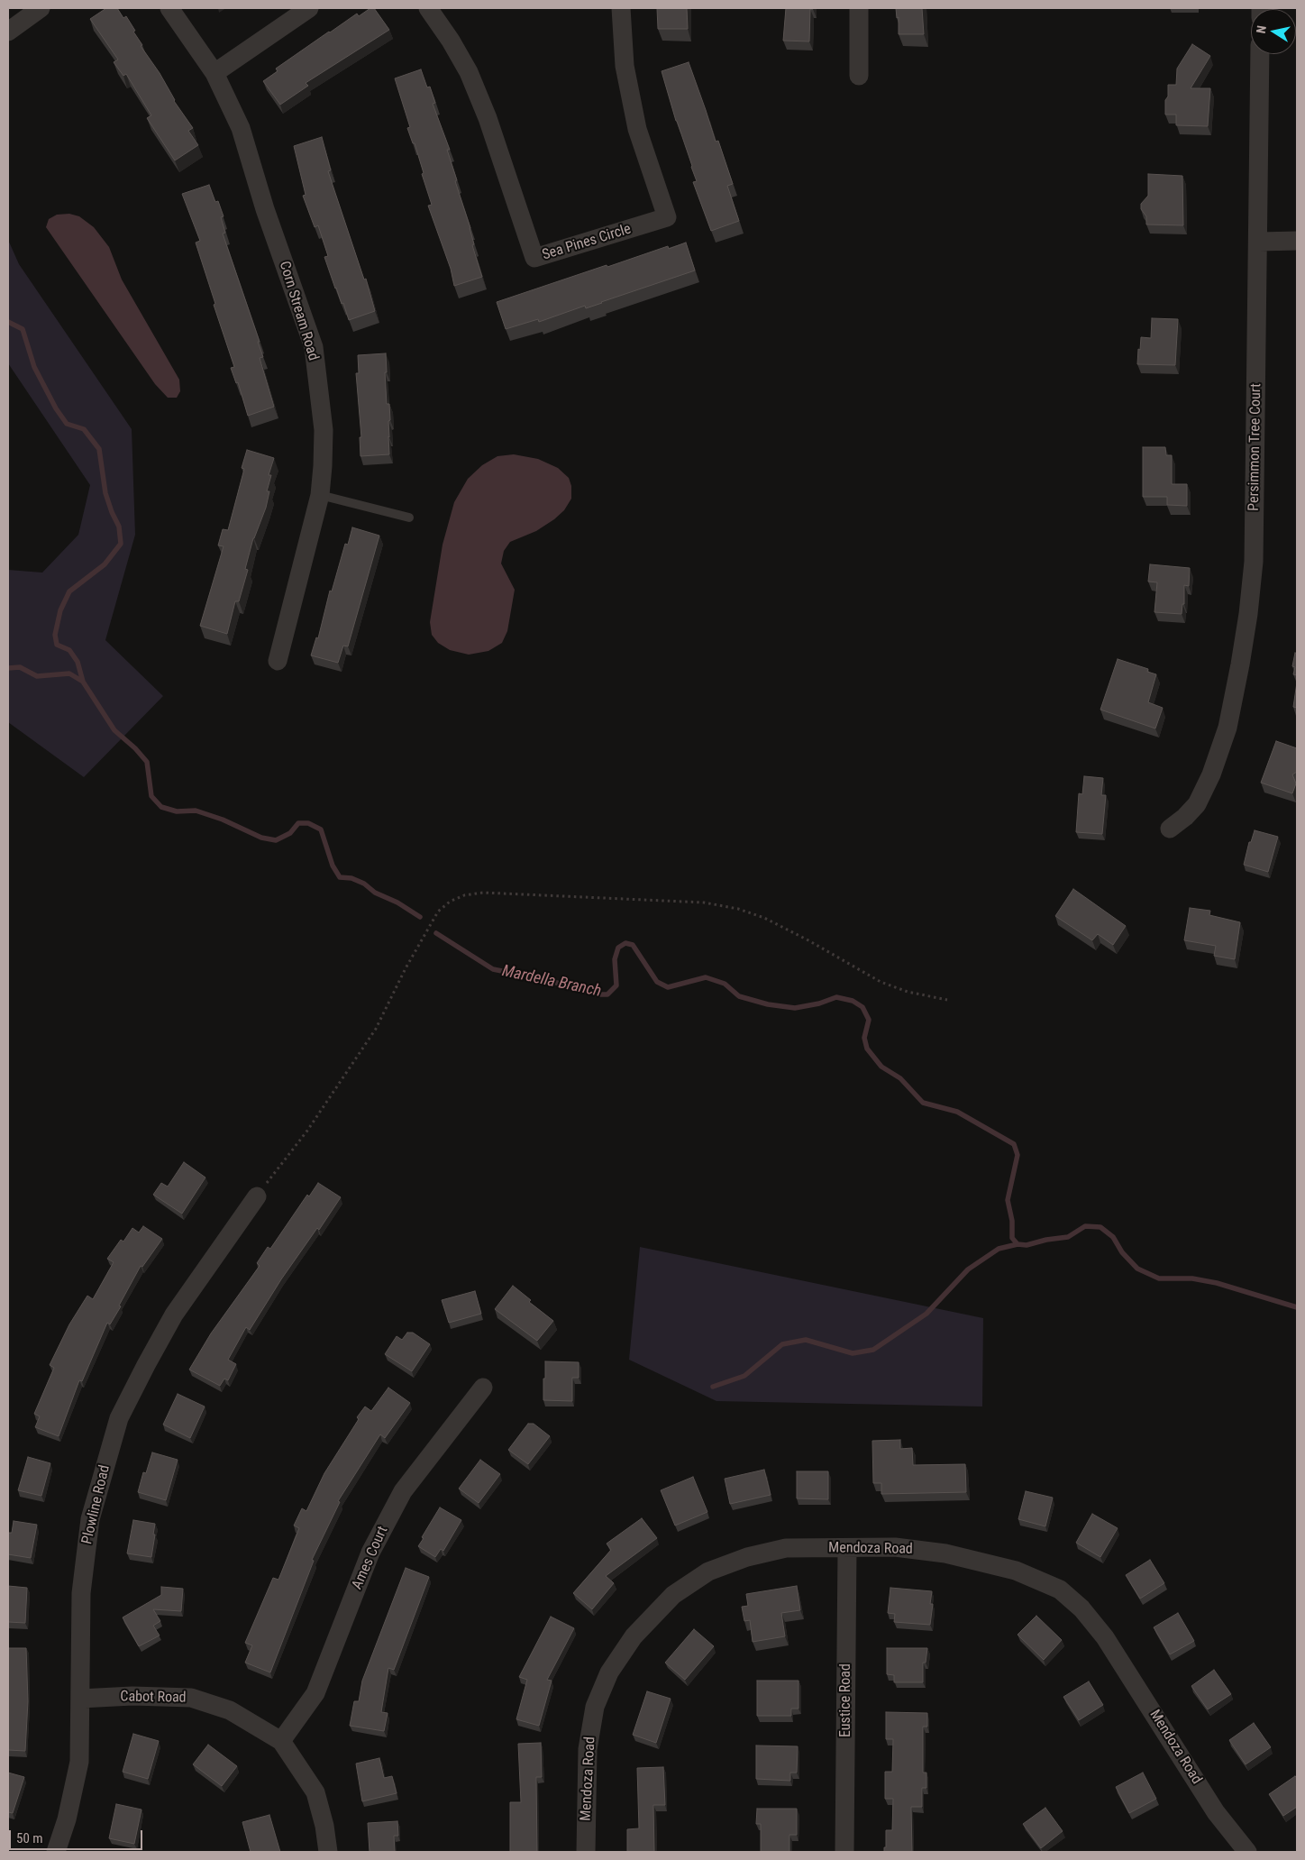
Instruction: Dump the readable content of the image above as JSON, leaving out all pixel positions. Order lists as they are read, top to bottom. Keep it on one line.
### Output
{"streets":{"street":["Sea Pines Circle","Corn Stream Road","Persimmon Tree Court","Plowline Road","Mendoza Road","Ames Court","Cabot Road","Eustice Road"]},"crossings":[["Plowline Road","Cabot Road"],["Mendoza Road","Eustice Road"],["Ames Court","Cabot Road"]],"water":["Mardella Branch"],"scale_bar":"50 m","north":"left"}
